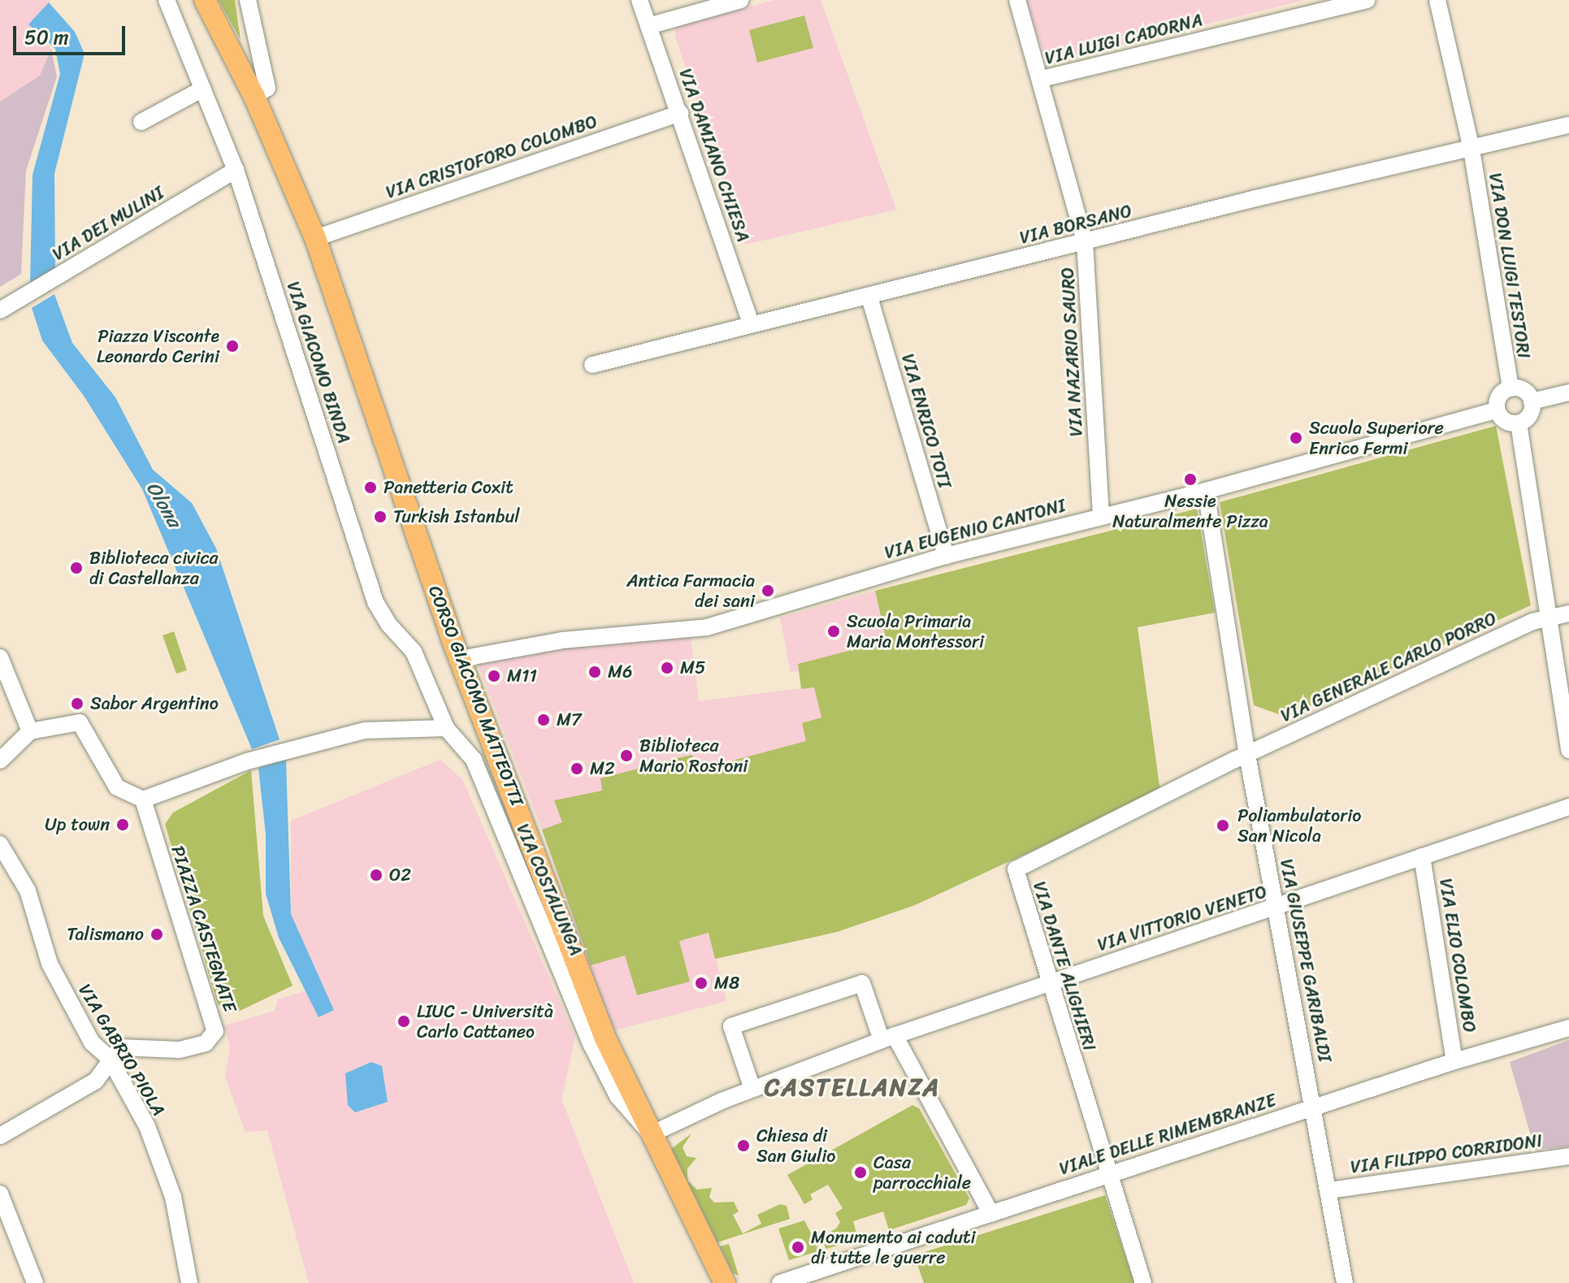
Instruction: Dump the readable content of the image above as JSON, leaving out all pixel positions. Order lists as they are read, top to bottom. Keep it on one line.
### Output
{"streets":{"main road":["CORSO GIACOMO MATTEOTTI"],"street":["VIA LUIGI CADORNA","VIA DAMIANO CHIESA","VIA CRISTOFORO COLOMBO","VIA DEI MULINI","VIA BORSANO","VIA DON LUIGI TESTORI","VIA NAZARIO SAURO","VIA GIACOMO BINDA","VIA ENRICO TOTI","VIA EUGENIO CANTONI","VIA GENERALE CARLO PORRO","VIA COSTALUNGA","VIA VITTORIO VENETO","PIAZZA CASTEGNATE","VIA ELIO COLOMBO","VIA GIUSEPPE GARIBALDI","VIA DANTE ALIGHIERI","VIA GABRIO PIOLA","VIALE DELLE RIMEMBRANZE","VIA FILIPPO CORRIDONI"]},"crossings":[["VIA LUIGI CADORNA","VIA NAZARIO SAURO"],["VIA DAMIANO CHIESA","VIA CRISTOFORO COLOMBO"],["VIA DAMIANO CHIESA","VIA BORSANO"],["VIA CRISTOFORO COLOMBO","CORSO GIACOMO MATTEOTTI"],["VIA DEI MULINI","VIA GIACOMO BINDA"],["VIA BORSANO","VIA DON LUIGI TESTORI"],["VIA BORSANO","VIA NAZARIO SAURO"],["VIA BORSANO","VIA ENRICO TOTI"],["VIA DON LUIGI TESTORI","VIA EUGENIO CANTONI"],["VIA NAZARIO SAURO","VIA EUGENIO CANTONI"],["VIA GIACOMO BINDA","VIA COSTALUNGA"],["VIA ENRICO TOTI","VIA EUGENIO CANTONI"],["VIA EUGENIO CANTONI","CORSO GIACOMO MATTEOTTI"],["VIA EUGENIO CANTONI","VIA GIUSEPPE GARIBALDI"],["VIA GENERALE CARLO PORRO","VIA GIUSEPPE GARIBALDI"],["VIA GENERALE CARLO PORRO","VIA DANTE ALIGHIERI"],["CORSO GIACOMO MATTEOTTI","VIA COSTALUNGA"],["CORSO GIACOMO MATTEOTTI","VIA VITTORIO VENETO"],["VIA COSTALUNGA","VIA VITTORIO VENETO"],["VIA VITTORIO VENETO","VIA ELIO COLOMBO"],["VIA VITTORIO VENETO","VIA GIUSEPPE GARIBALDI"],["VIA VITTORIO VENETO","VIA DANTE ALIGHIERI"],["PIAZZA CASTEGNATE","VIA GABRIO PIOLA"],["VIA ELIO COLOMBO","VIALE DELLE RIMEMBRANZE"],["VIA GIUSEPPE GARIBALDI","VIA DANTE ALIGHIERI"],["VIA GIUSEPPE GARIBALDI","VIALE DELLE RIMEMBRANZE"],["VIA GIUSEPPE GARIBALDI","VIA FILIPPO CORRIDONI"],["VIA DANTE ALIGHIERI","VIALE DELLE RIMEMBRANZE"]],"districts":["CASTELLANZA"],"water":["Olona"],"places":["Piazza Visconte Leonardo Cerini","Scuola Superiore Enrico Fermi","Nessie Naturalmente Pizza","Panetteria Coxit","Turkish Istanbul","Biblioteca civica di Castellanza","Antica Farmacia dei sani","Scuola Primaria Maria Montessori","M5","M6","M11","Sabor Argentino","M7","Biblioteca Mario Rostoni","M2","Up town","Poliambulatorio San Nicola","O2","Talismano","M8","LIUC - Università Carlo Cattaneo","Chiesa di San Giulio","Casa parrocchiale","Monumento ai caduti di tutte le guerre"],"scale_bar":"50 m"}
